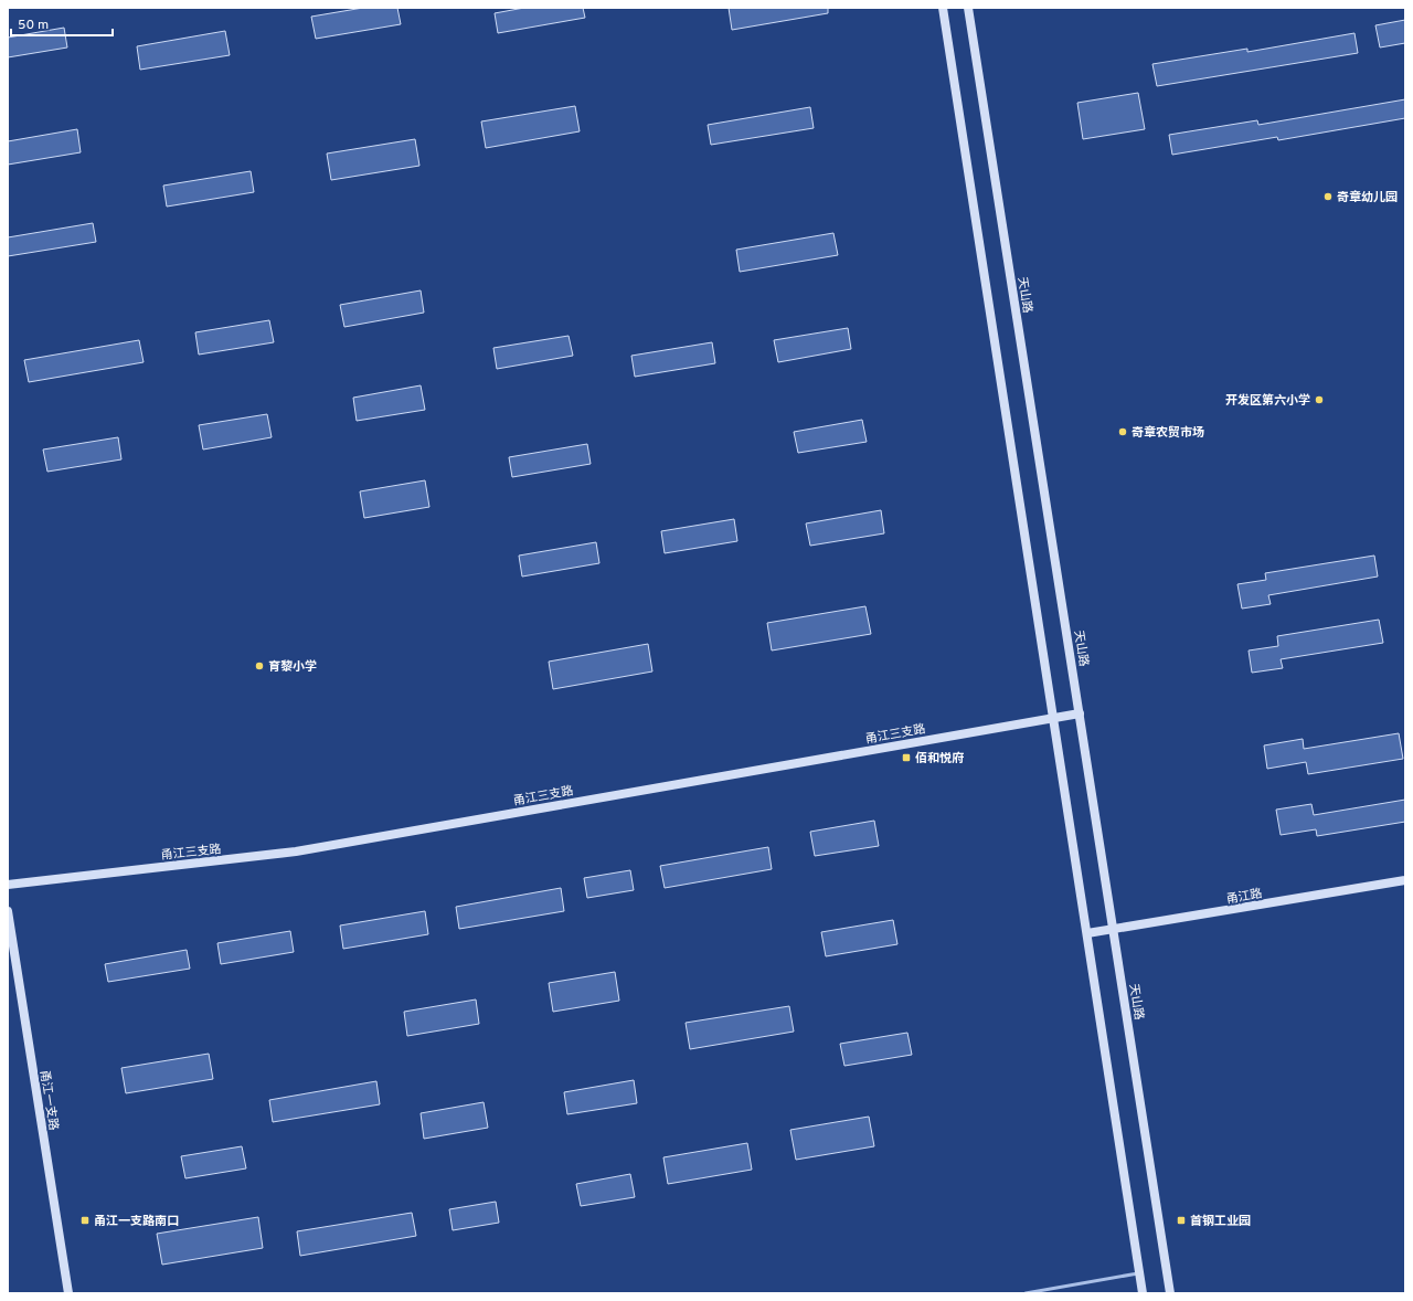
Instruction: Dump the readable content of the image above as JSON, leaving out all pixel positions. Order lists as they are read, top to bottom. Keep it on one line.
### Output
{"streets":{"street":["天山路","甬江三支路","甬江路","甬江一支路"]},"crossings":[["天山路","甬江三支路"],["天山路","甬江路"]],"places":{"other":["奇章幼儿园","开发区第六小学","奇章农贸市场","育黎小学"],"transit":["佰和悦府","甬江一支路南口","首钢工业园"]},"scale_bar":"50 m"}
